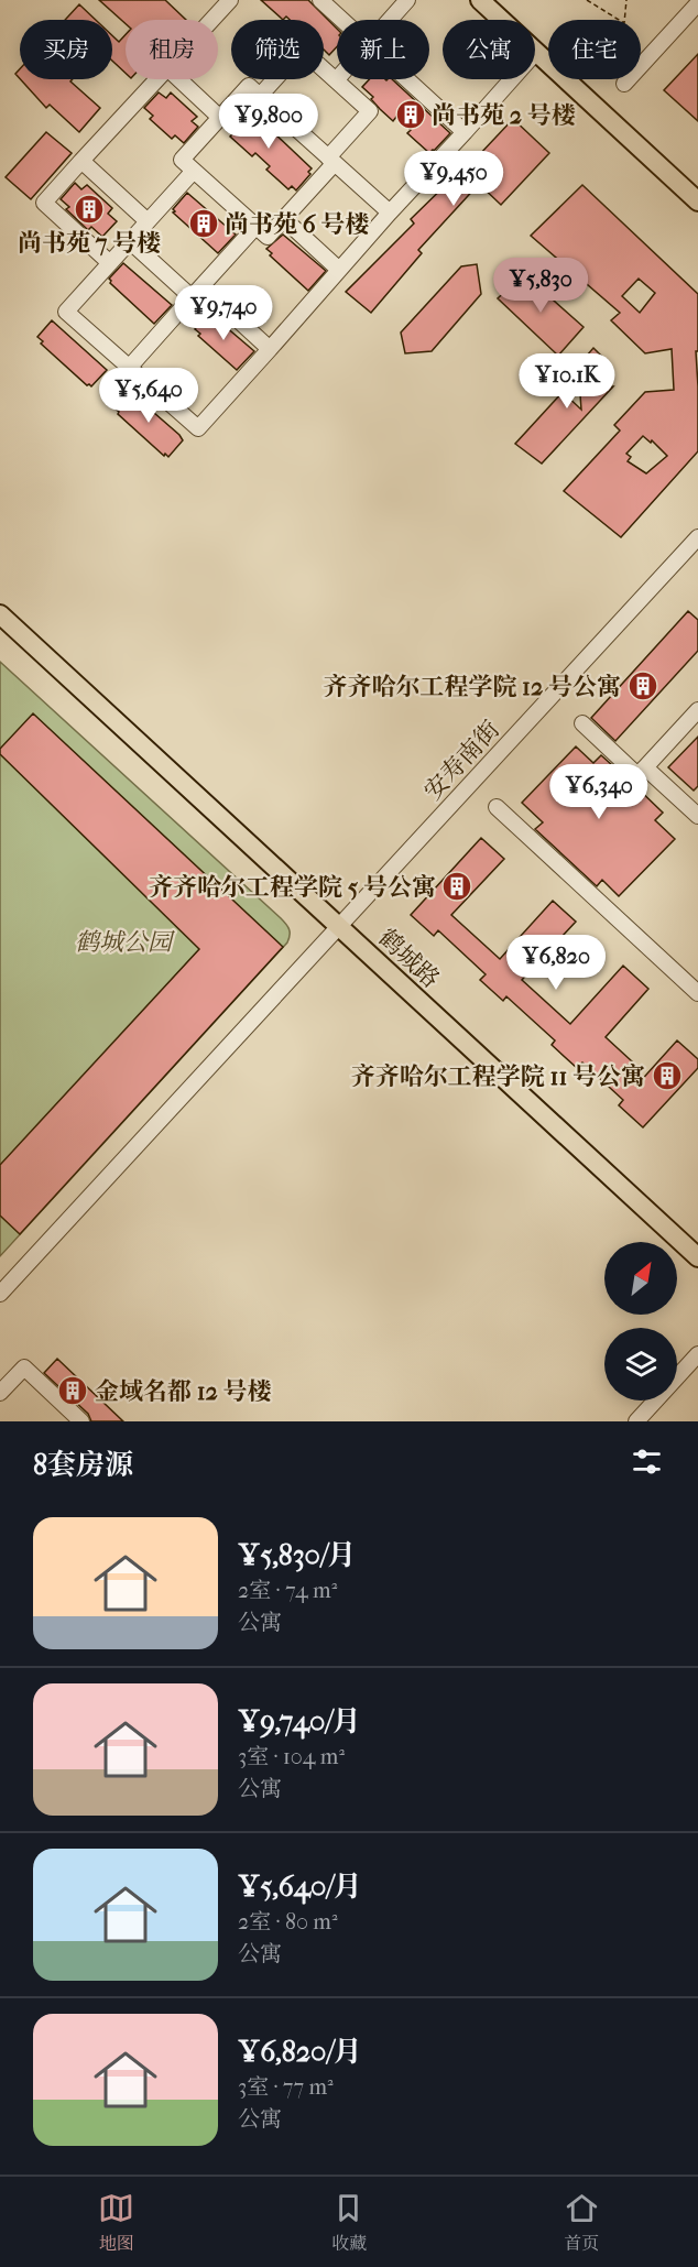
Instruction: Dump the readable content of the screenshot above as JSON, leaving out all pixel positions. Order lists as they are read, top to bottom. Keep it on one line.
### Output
{"streets":{"main road":["鹤城路"],"street":["安寿南街"]},"crossings":[["安寿南街","鹤城路"]],"parks":["鹤城公园"],"places":{"building":["尚书苑 2 号楼","尚书苑 7 号楼","尚书苑 6 号楼","齐齐哈尔工程学院 12 号公寓","齐齐哈尔工程学院 5 号公寓","齐齐哈尔工程学院 11 号公寓","金域名都 12 号楼"]},"north":"top right","page":{"chip":["买房","租房","筛选","新上","公寓","住宅"],"price":["¥9,800","¥9,450","¥5,830","¥9,740","¥10.1K","¥5,640","¥6,340","¥6,820"],"heading":"8套房源","list":[{"name":"¥5,830/月","note":"2室 · 74 m² · 公寓"},{"name":"¥9,740/月","note":"3室 · 104 m² · 公寓"},{"name":"¥5,640/月","note":"2室 · 80 m² · 公寓"},{"name":"¥6,820/月","note":"3室 · 77 m² · 公寓"}],"tabs":["地图","收藏","首页"]}}
